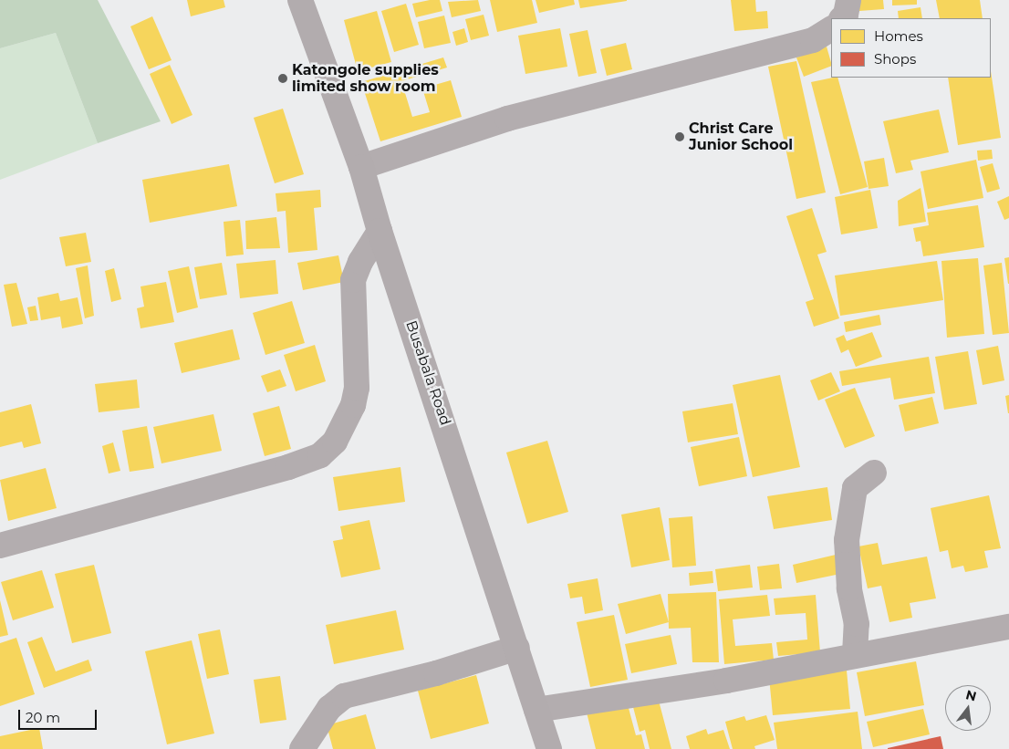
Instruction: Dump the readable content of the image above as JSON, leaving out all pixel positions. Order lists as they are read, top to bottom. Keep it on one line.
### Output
{"streets":{"street":["Busabala Road"]},"places":["Katongole supplies limited show room","Christ Care Junior School"],"legend":["Homes","Shops"],"scale_bar":"20 m","north":"top"}
